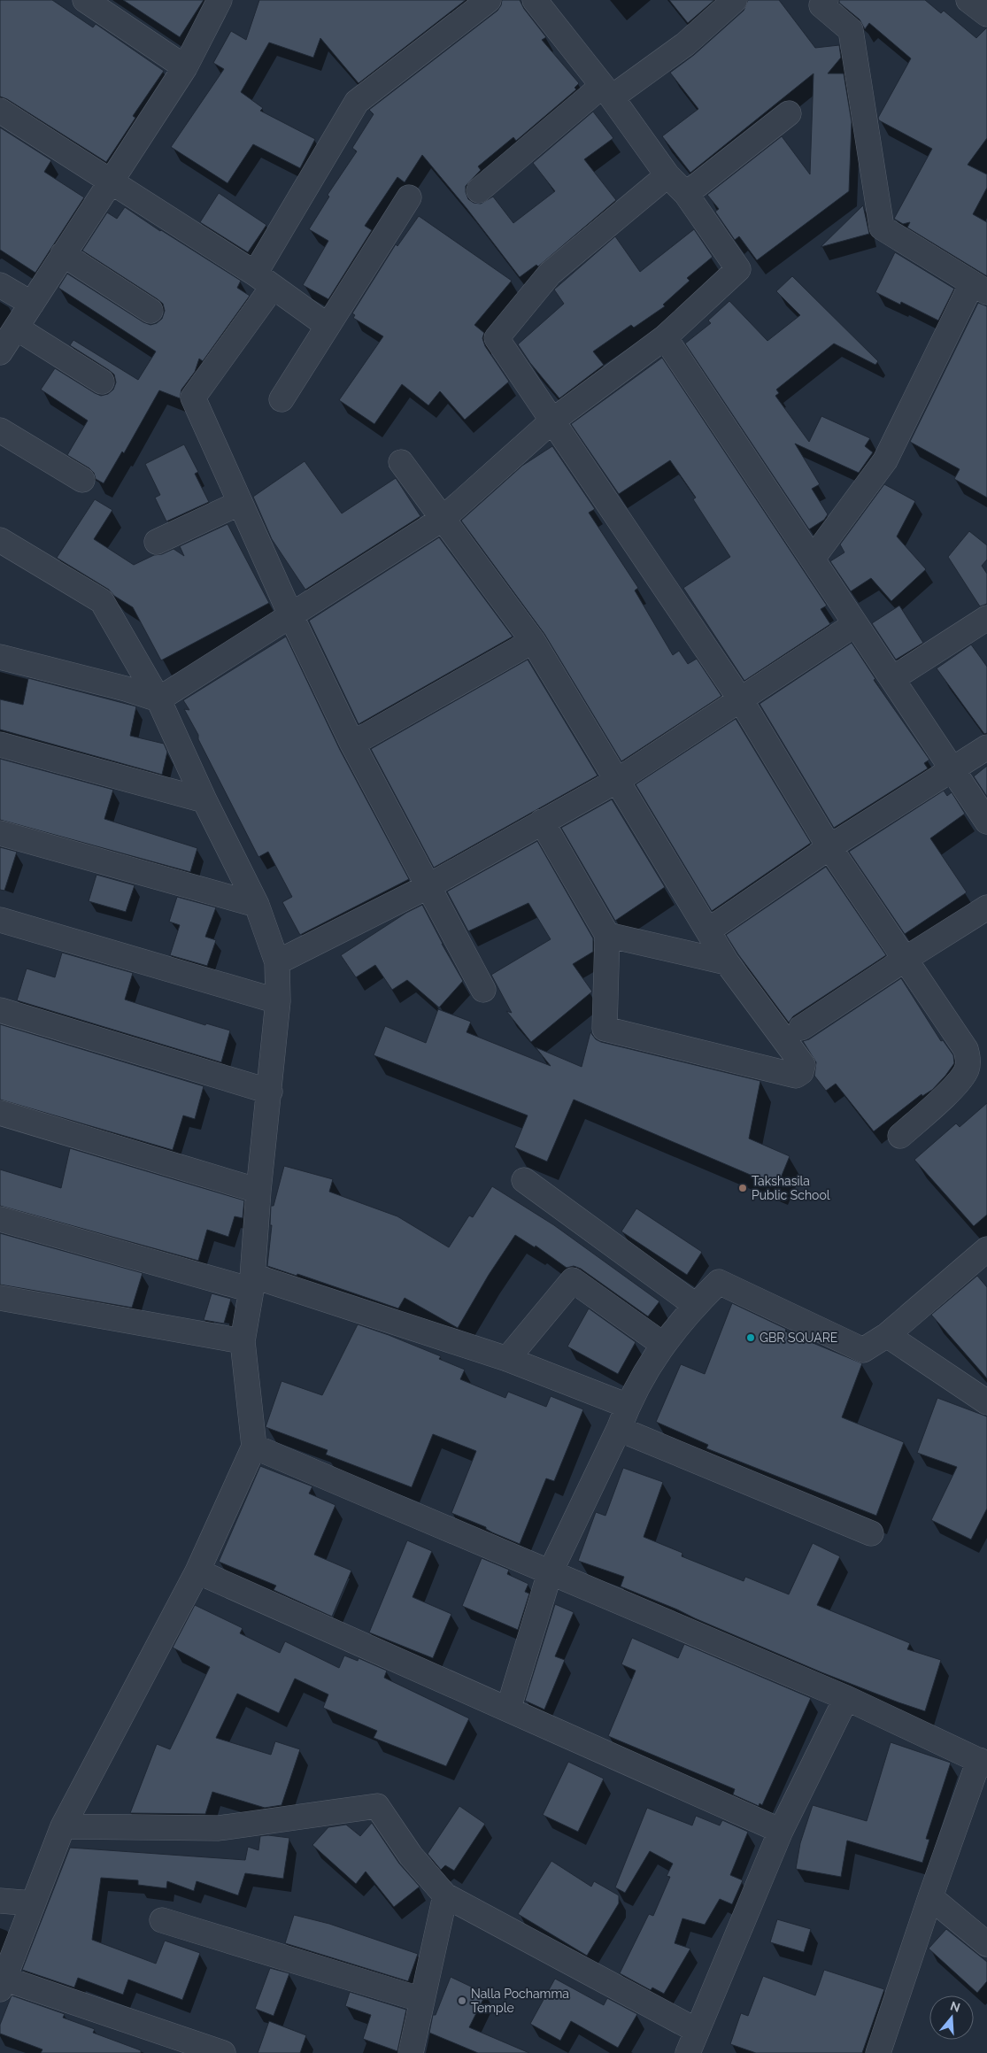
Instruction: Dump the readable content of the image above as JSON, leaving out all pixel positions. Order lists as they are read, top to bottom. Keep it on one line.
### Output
{"places":["Takshasila Public School","GBR SQUARE","Nalla Pochamma Temple"],"north":"top"}
